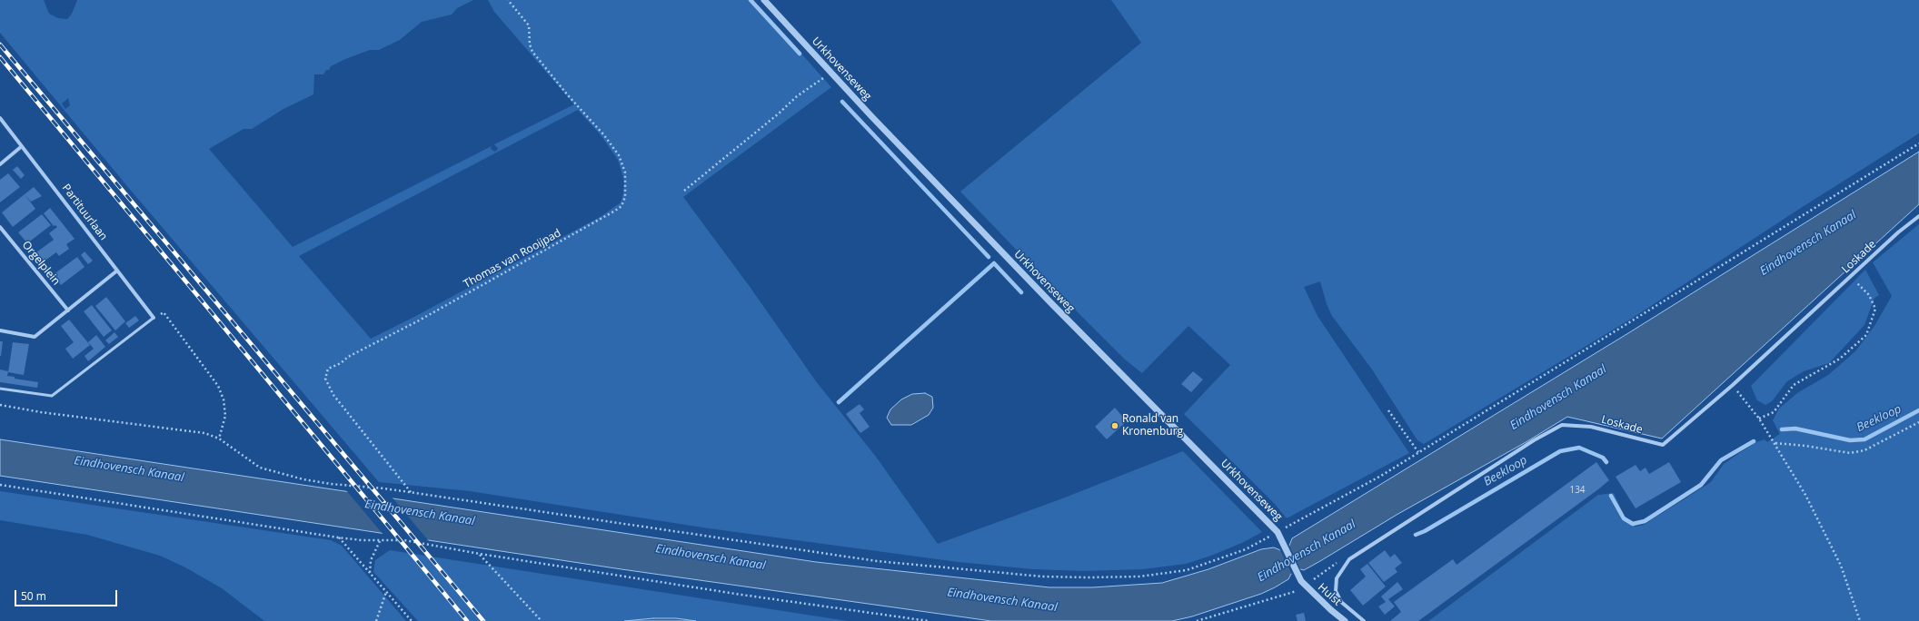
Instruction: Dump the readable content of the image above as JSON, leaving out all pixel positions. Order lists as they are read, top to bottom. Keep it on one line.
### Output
{"streets":{"street":["Urkhovenseweg","Partituurlaan","Loskade","Orgelplein","Hulst"],"path":["Thomas van Rooijpad"]},"crossings":[["Urkhovenseweg","Hulst"]],"water":["Eindhovensch Kanaal","Beekloop"],"places":["Ronald van Kronenburg"],"house_numbers":["134"],"scale_bar":"50 m"}
